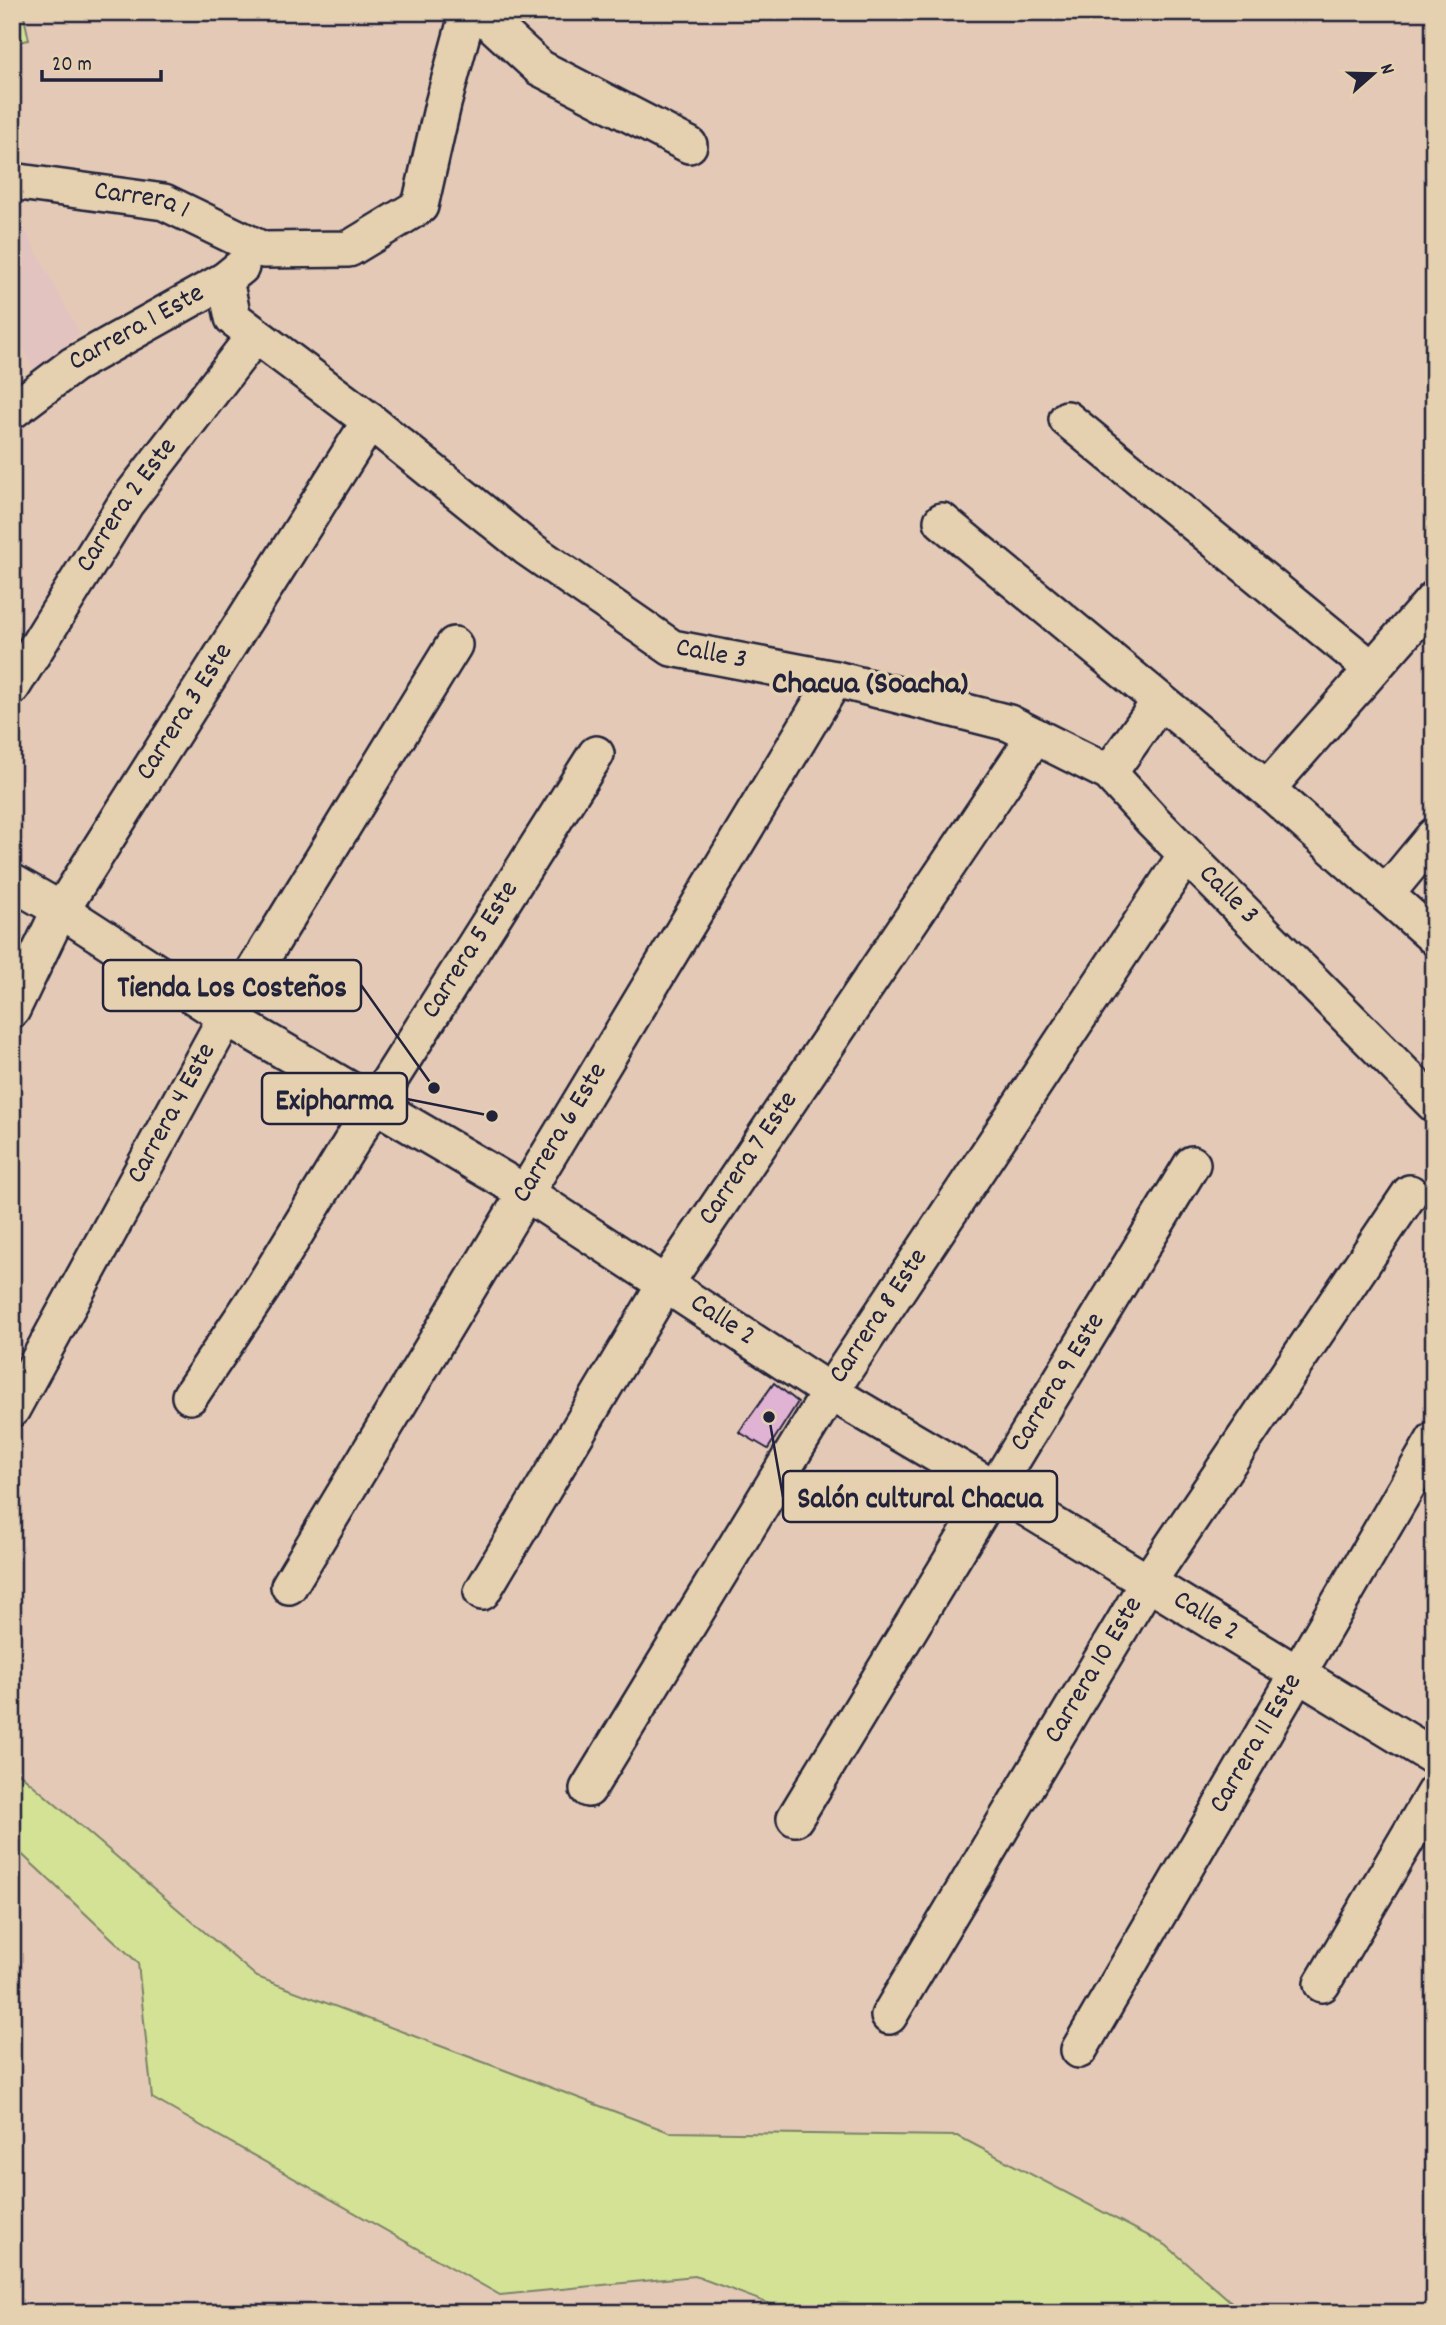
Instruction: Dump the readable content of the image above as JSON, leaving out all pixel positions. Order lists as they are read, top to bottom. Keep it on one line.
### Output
{"streets":{"street":["Carrera 1","Carrera 1 Este","Carrera 2 Este","Calle 3","Carrera 3 Este","Carrera 5 Este","Carrera 4 Este","Carrera 6 Este","Carrera 7 Este","Carrera 8 Este","Calle 2","Carrera 9 Este","Carrera 10 Este","Carrera 11 Este"]},"crossings":[["Carrera 1","Carrera 1 Este"],["Carrera 1 Este","Calle 3"],["Carrera 2 Este","Calle 3"],["Calle 3","Carrera 3 Este"],["Calle 3","Carrera 6 Este"],["Calle 3","Carrera 7 Este"],["Calle 3","Carrera 8 Este"],["Carrera 3 Este","Calle 2"],["Carrera 5 Este","Calle 2"],["Carrera 4 Este","Calle 2"],["Carrera 6 Este","Calle 2"],["Carrera 7 Este","Calle 2"],["Carrera 8 Este","Calle 2"],["Calle 2","Carrera 9 Este"],["Calle 2","Carrera 10 Este"],["Calle 2","Carrera 11 Este"]],"districts":["Chacua (Soacha)"],"places":["Tienda Los Costeños","Exipharma","Salón cultural Chacua"],"scale_bar":"20 m","north":"right"}
